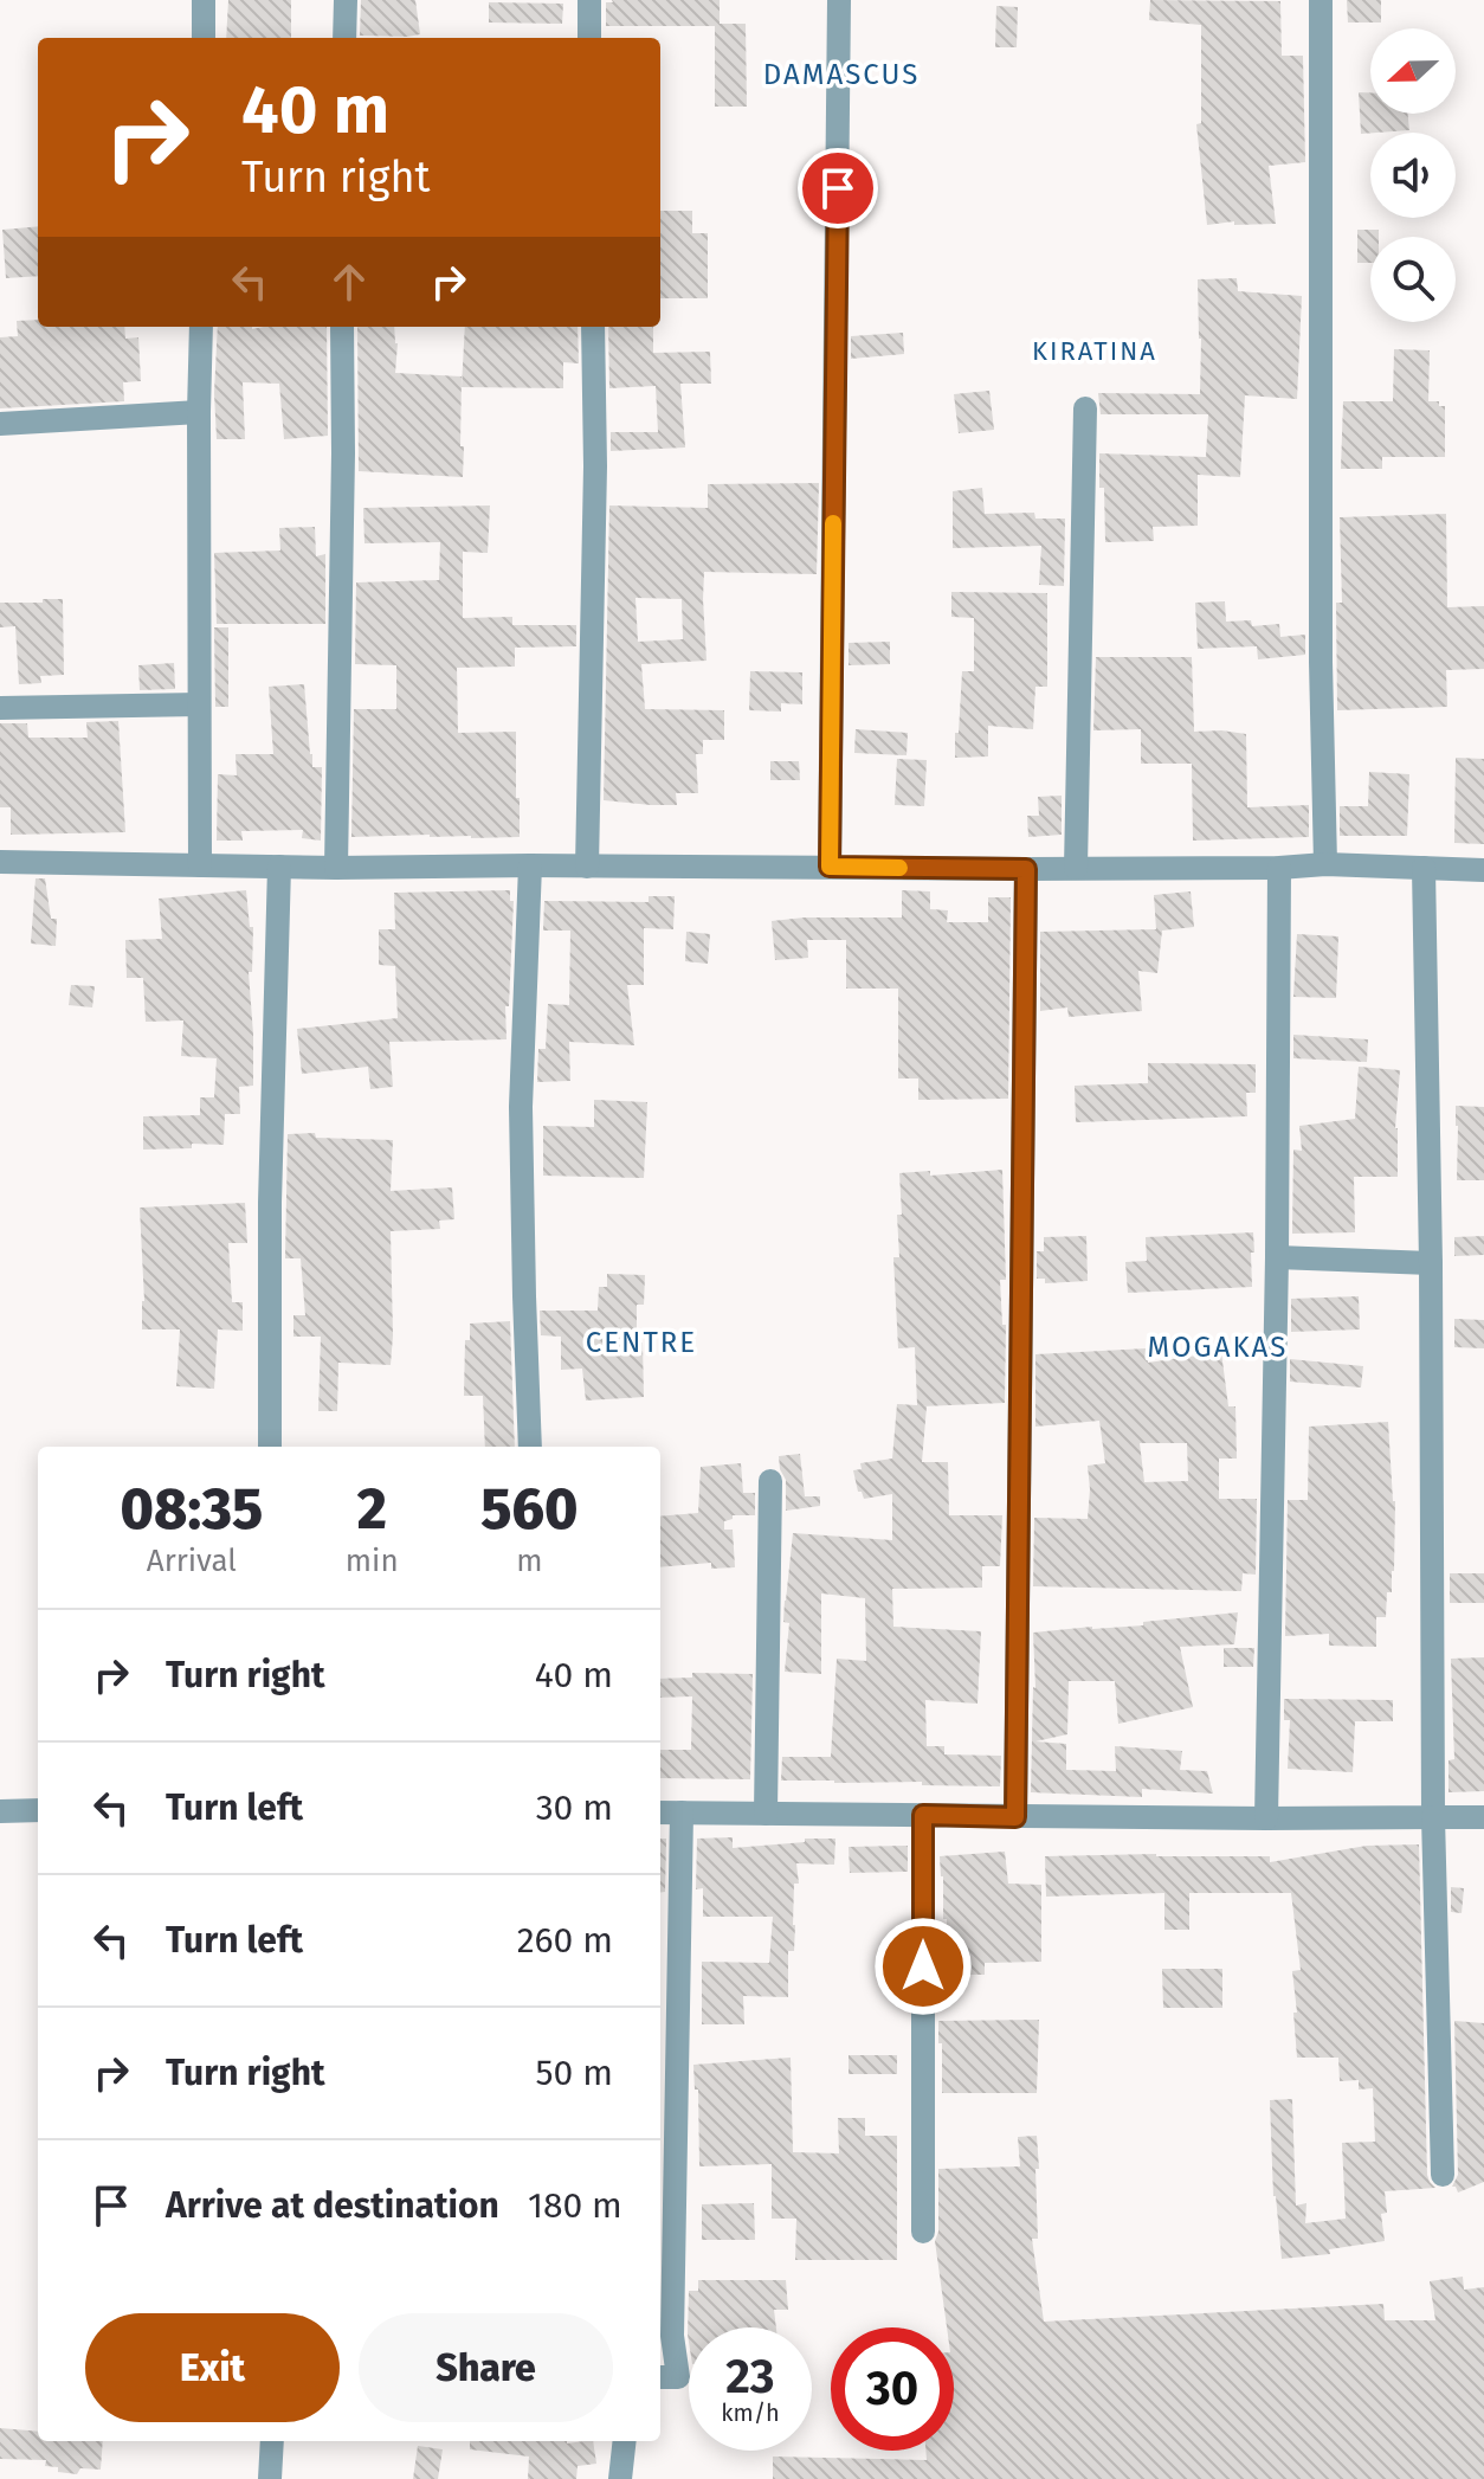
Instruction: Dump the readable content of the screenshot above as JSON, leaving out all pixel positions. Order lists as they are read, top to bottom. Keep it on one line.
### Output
{"districts":["DAMASCUS","KIRATINA","CENTRE","MOGAKAS"],"north":"left","page":{"turn":["40 m","Turn right"],"eta":["08:35","Arrival","2","min","560","m"],"list":[{"name":"Turn right","value":"40 m"},{"name":"Turn left","value":"30 m"},{"name":"Turn left","value":"260 m"},{"name":"Turn right","value":"50 m"},{"name":"Arrive at destination","value":"180 m"}],"buttons":["Exit","Share"],"speed":"23 km/h","limit":"30"}}
